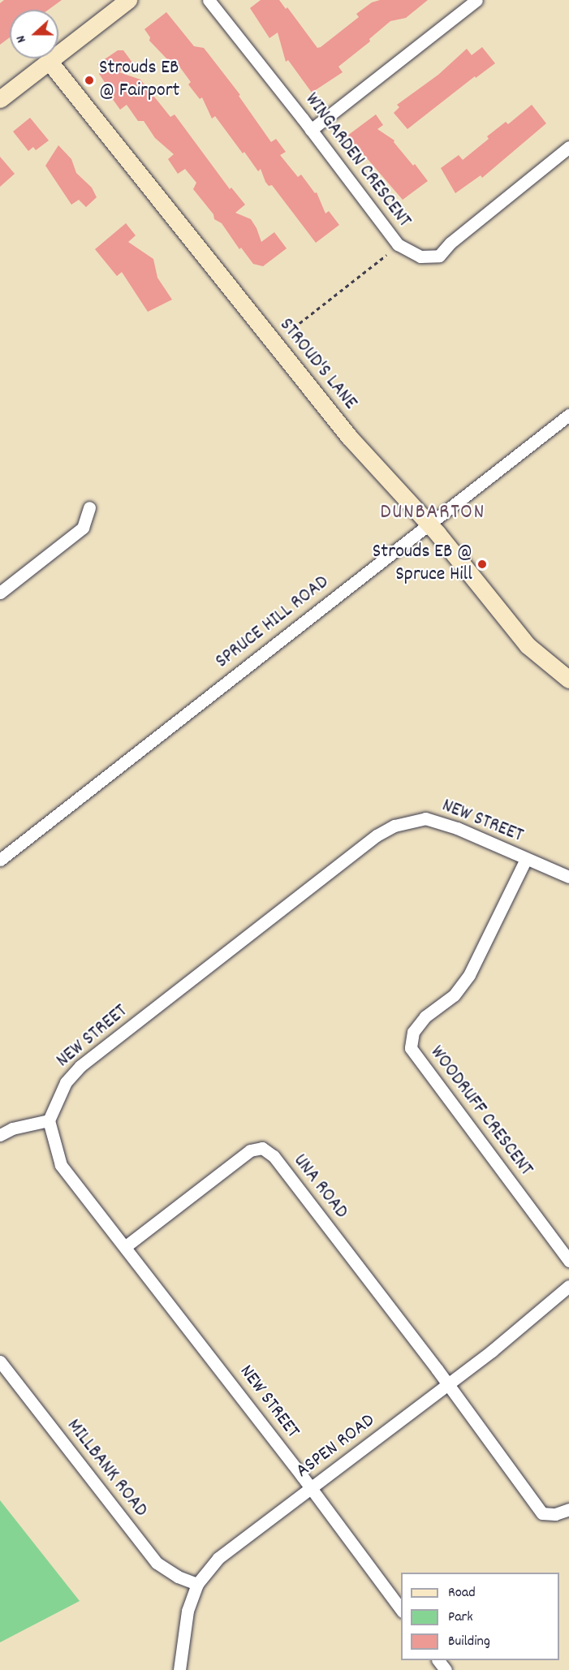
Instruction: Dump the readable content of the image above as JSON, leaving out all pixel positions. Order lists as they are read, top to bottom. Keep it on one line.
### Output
{"streets":{"street":["WINGARDEN CRESCENT","STROUD'S LANE","SPRUCE HILL ROAD","NEW STREET","WOODRUFF CRESCENT","UNA ROAD","ASPEN ROAD","MILLBANK ROAD"]},"crossings":[["STROUD'S LANE","SPRUCE HILL ROAD"],["NEW STREET","WOODRUFF CRESCENT"],["NEW STREET","UNA ROAD"],["NEW STREET","ASPEN ROAD"],["UNA ROAD","ASPEN ROAD"],["ASPEN ROAD","MILLBANK ROAD"]],"districts":["DUNBARTON"],"places":["Strouds EB @ Fairport","Strouds EB @ Spruce Hill"],"legend":["Road","Park","Building"],"north":"left"}
